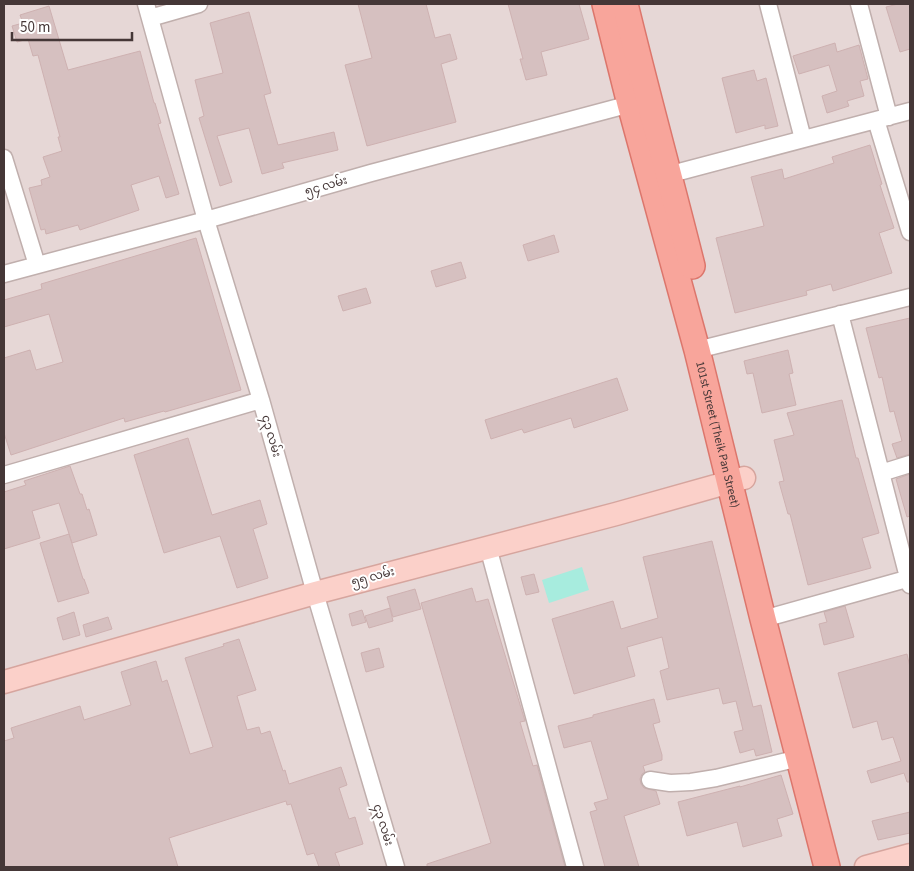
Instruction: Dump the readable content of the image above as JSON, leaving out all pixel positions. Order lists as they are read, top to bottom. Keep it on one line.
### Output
{"streets":{"main road":["101st Street (Theik Pan Street)","၅၅ လမ်း"],"street":["၅၄ လမ်း","၄၃ လမ်း"]},"crossings":[["၅၄ လမ်း","101st Street (Theik Pan Street)"],["၅၄ လမ်း","၄၃ လမ်း"],["101st Street (Theik Pan Street)","၅၅ လမ်း"],["၄၃ လမ်း","၅၅ လမ်း"]],"scale_bar":"50 m"}
